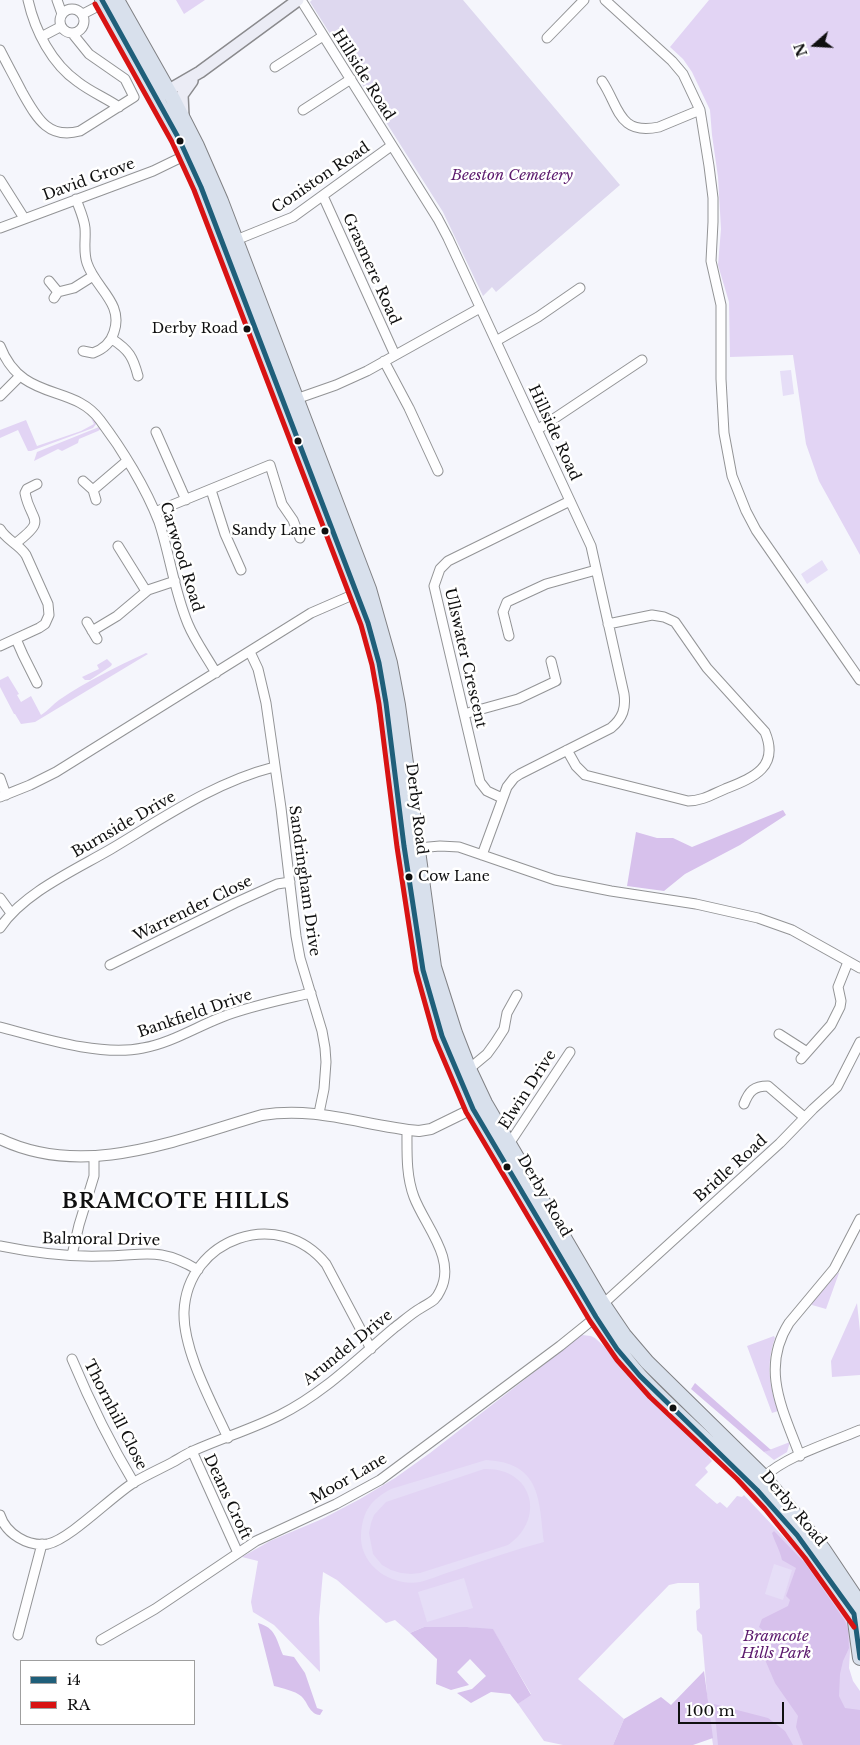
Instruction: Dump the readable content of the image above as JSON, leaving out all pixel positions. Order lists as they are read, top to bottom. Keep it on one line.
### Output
{"streets":{"highway":["Derby Road"],"street":["Hillside Road","Coniston Road","David Grove","Grasmere Road","Carwood Road","Ullswater Crescent","Burnside Drive","Sandringham Drive","Warrender Close","Bankfield Drive","Elwin Drive","Bridle Road","Balmoral Drive","Arundel Drive","Thornhill Close","Moor Lane","Deans Croft"]},"crossings":[["Hillside Road","Coniston Road"],["Hillside Road","Ullswater Crescent"],["Coniston Road","Grasmere Road"],["Coniston Road","Derby Road"],["David Grove","Derby Road"],["Derby Road","Elwin Drive"],["Derby Road","Bridle Road"],["Derby Road","Moor Lane"],["Burnside Drive","Sandringham Drive"],["Sandringham Drive","Warrender Close"],["Sandringham Drive","Bankfield Drive"],["Arundel Drive","Thornhill Close"],["Arundel Drive","Deans Croft"],["Moor Lane","Deans Croft"]],"districts":["BRAMCOTE HILLS"],"parks":["Beeston Cemetery","Bramcote Hills Park"],"places":["Derby Road","Sandy Lane","Cow Lane"],"lines":["transit line i4","transit line RA"],"legend":["i4","RA"],"scale_bar":"100 m","north":"left"}
